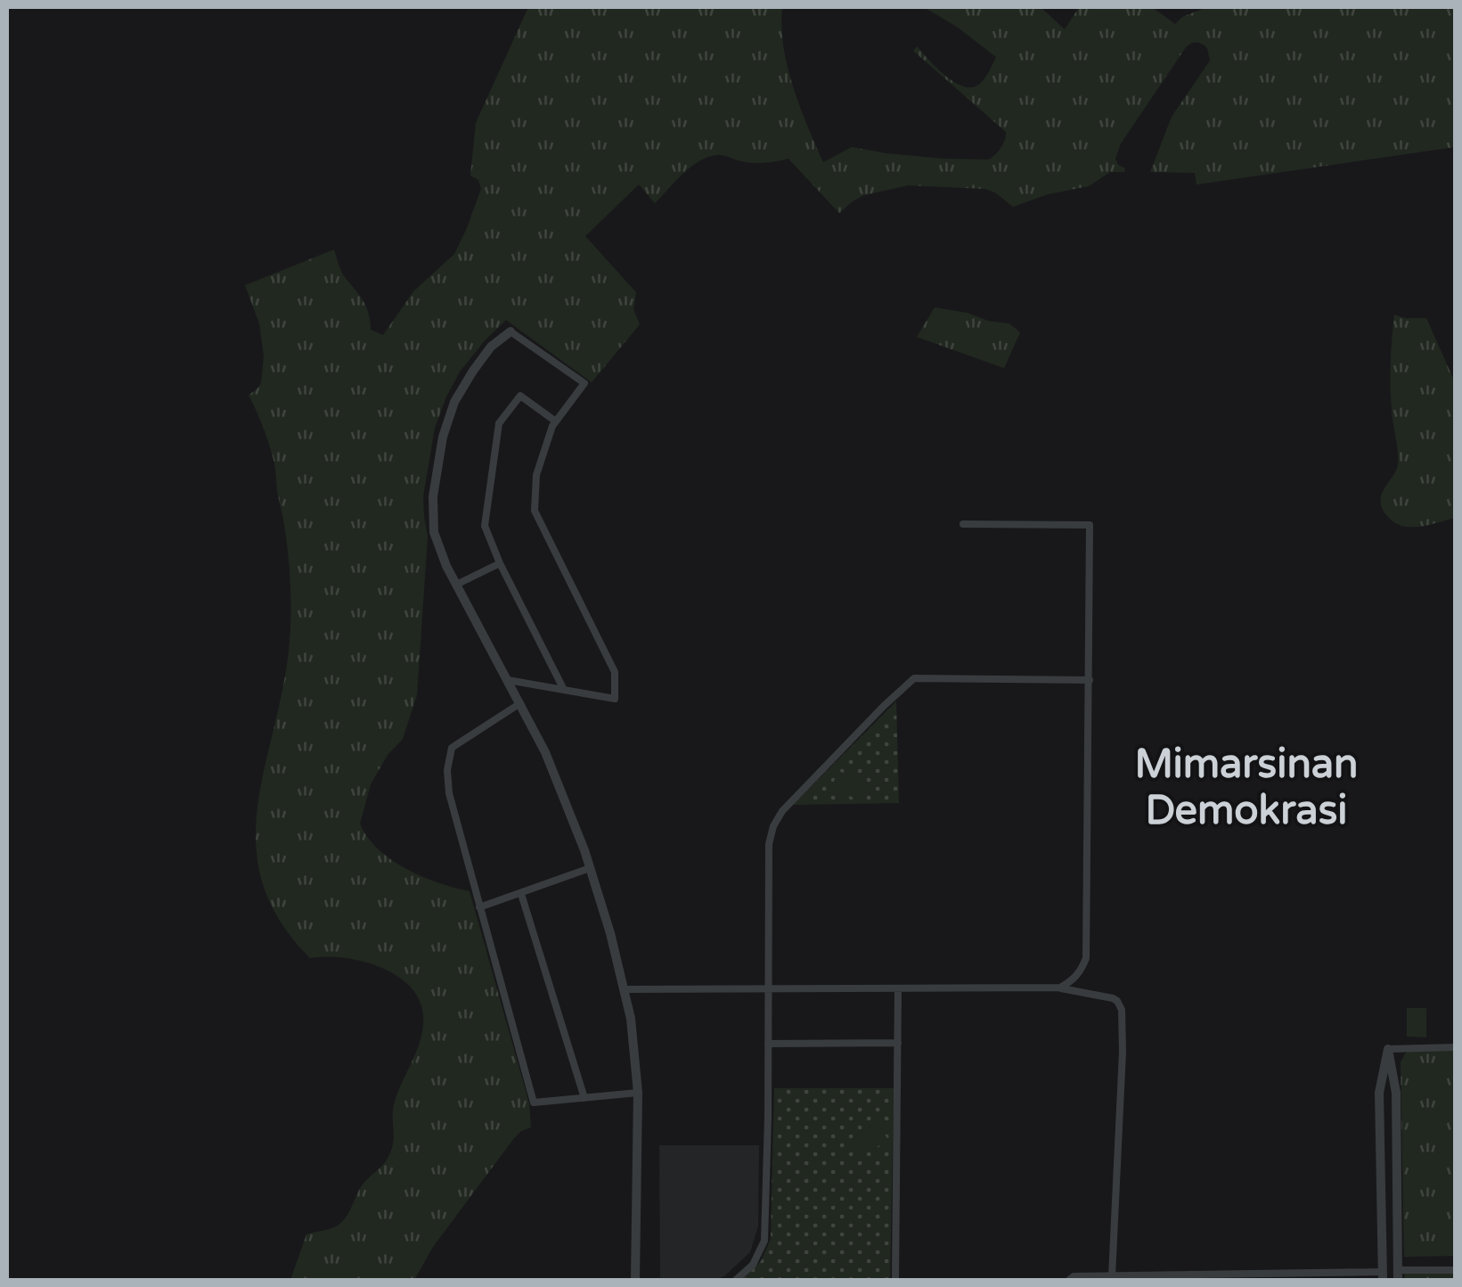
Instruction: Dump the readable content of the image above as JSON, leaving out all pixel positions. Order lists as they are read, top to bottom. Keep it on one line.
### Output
{"districts":["Mimarsinan Demokrasi"]}
